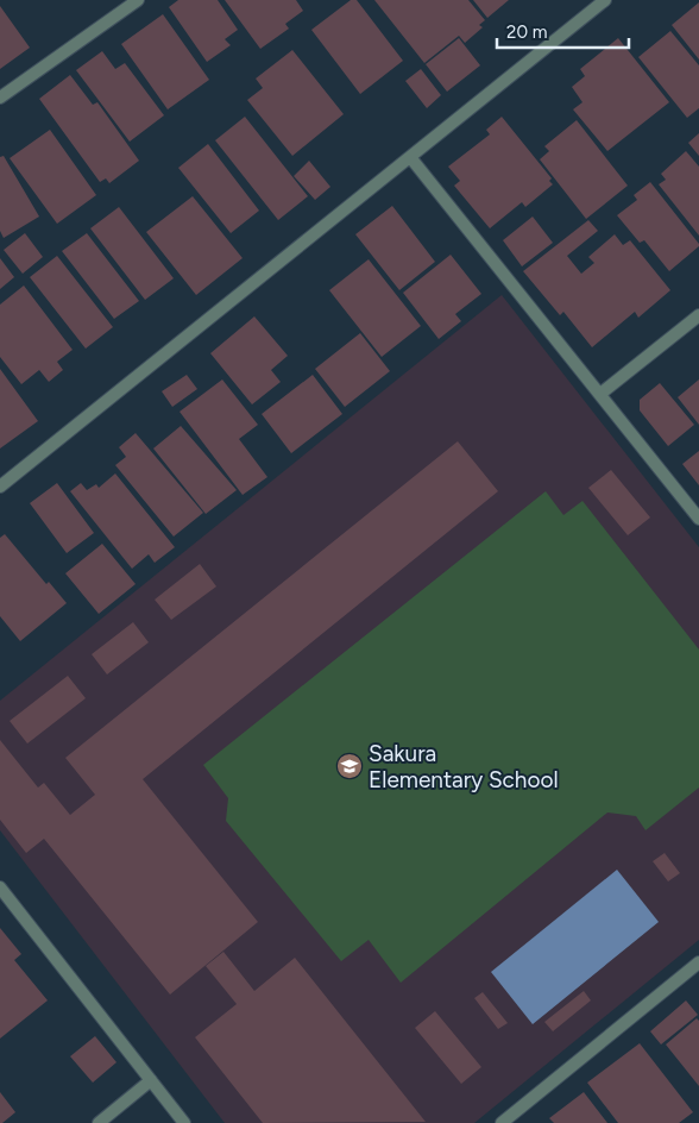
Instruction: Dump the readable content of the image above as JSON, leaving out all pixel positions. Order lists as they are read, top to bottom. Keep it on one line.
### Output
{"places":{"school or university":["Sakura Elementary School"]},"scale_bar":"20 m"}
